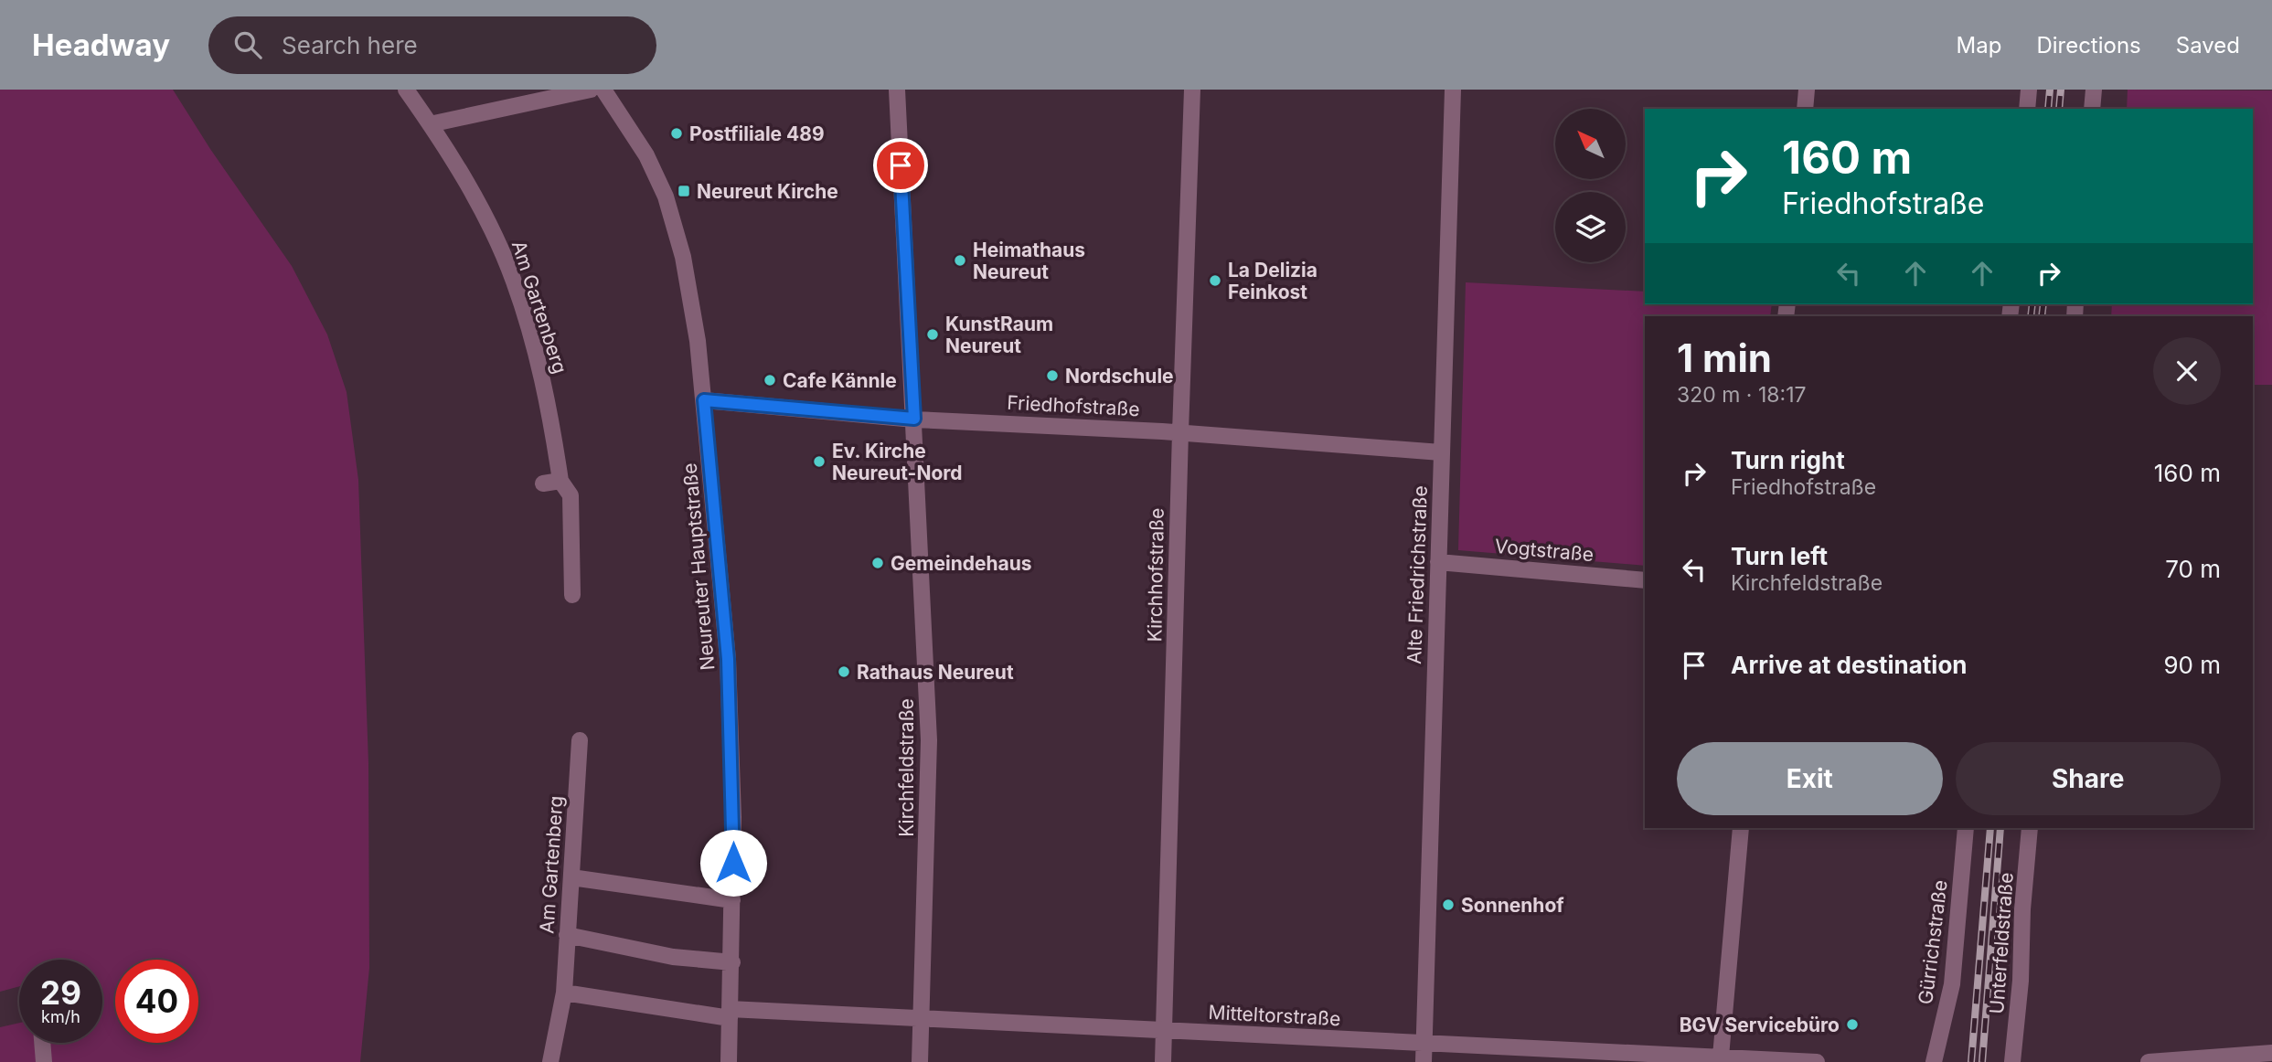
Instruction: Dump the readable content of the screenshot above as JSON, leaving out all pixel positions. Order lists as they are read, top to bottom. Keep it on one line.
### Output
{"streets":{"street":["Am Gartenberg","Friedhofstraße","Vogtstraße","Neureuter Hauptstraße","Kirchhofstraße","Alte Friedrichstraße","Kirchfeldstraße","Gürrichstraße","Unterfeldstraße","Mitteltorstraße"]},"crossings":[["Friedhofstraße","Neureuter Hauptstraße"],["Friedhofstraße","Kirchhofstraße"],["Friedhofstraße","Alte Friedrichstraße"],["Friedhofstraße","Kirchfeldstraße"],["Vogtstraße","Alte Friedrichstraße"],["Neureuter Hauptstraße","Mitteltorstraße"],["Kirchhofstraße","Mitteltorstraße"],["Alte Friedrichstraße","Mitteltorstraße"],["Kirchfeldstraße","Mitteltorstraße"]],"places":{"other":["Postfiliale 489","Heimathaus Neureut","La Delizia Feinkost","KunstRaum Neureut","Nordschule","Cafe Kännle","Ev. Kirche Neureut-Nord","Gemeindehaus","Rathaus Neureut","Sonnenhof","BGV Servicebüro"],"transit":["Neureut Kirche"]},"north":"top left","page":{"header":"Headway","search":"Search here","nav":["Map","Directions","Saved"],"turn":["160 m","Friedhofstraße"],"heading":["1 min","320 m · 18:17"],"list":[{"name":"Turn right","note":"Friedhofstraße","value":"160 m"},{"name":"Turn left","note":"Kirchfeldstraße","value":"70 m"},{"name":"Arrive at destination","value":"90 m"}],"buttons":["Exit","Share"],"speed":"29 km/h","limit":"40"}}
